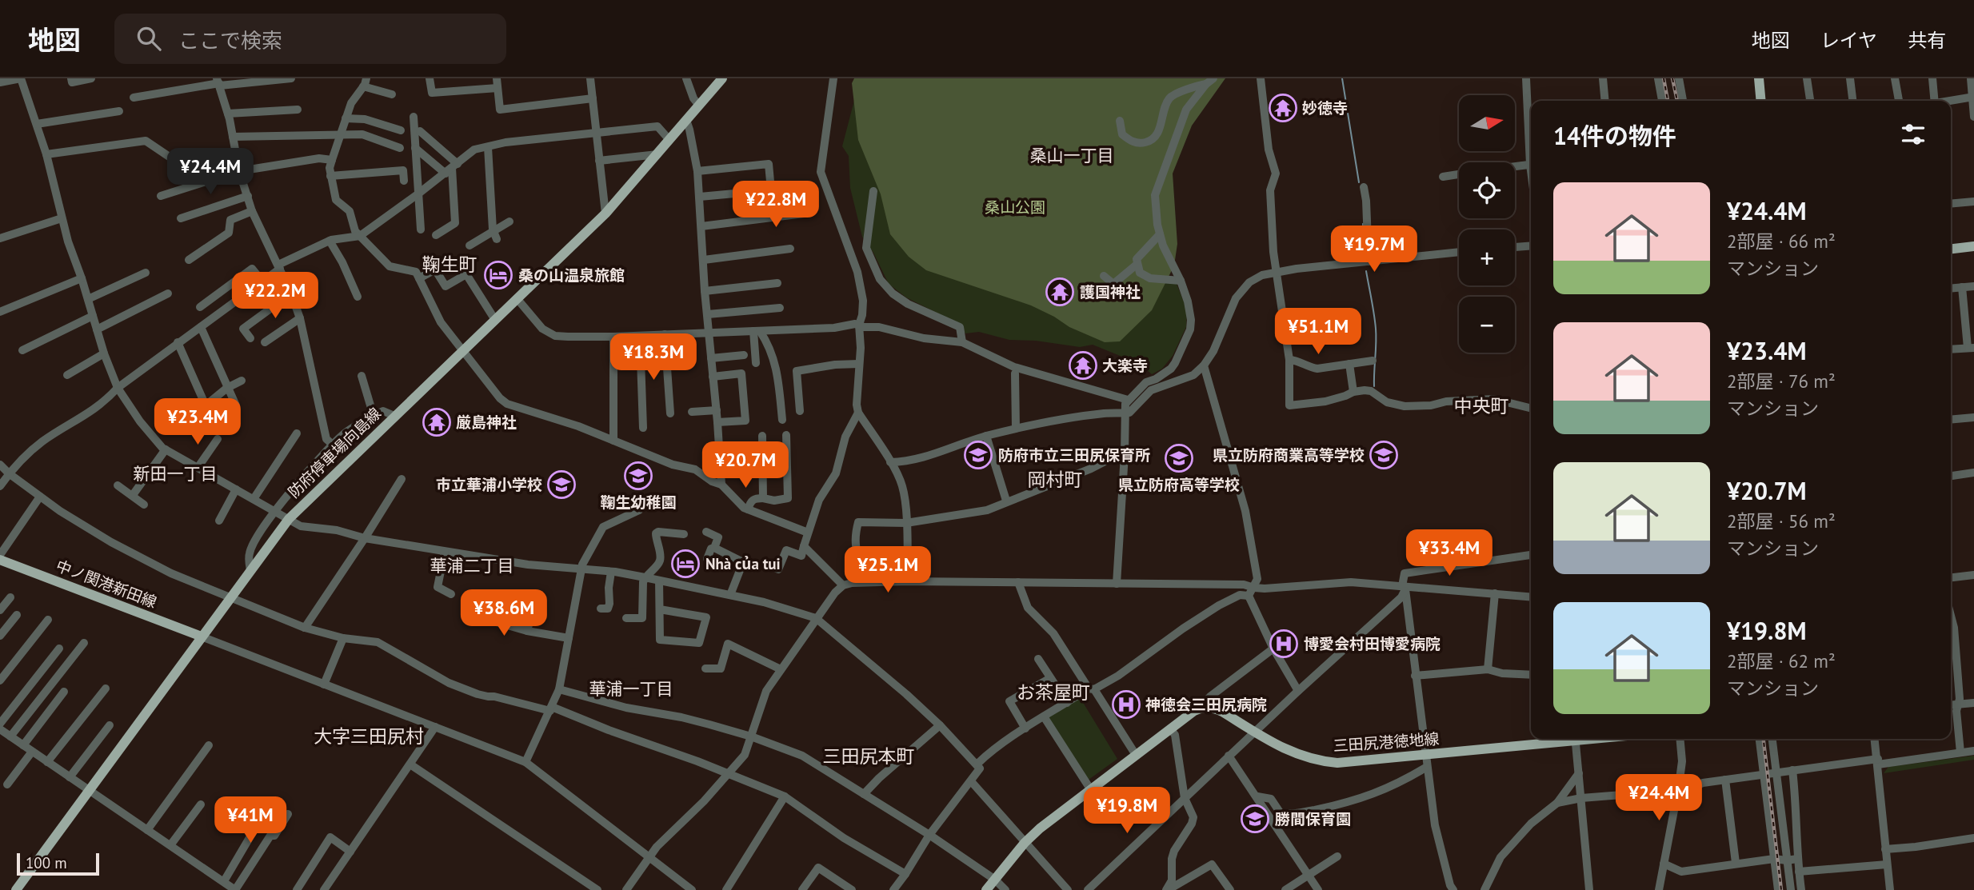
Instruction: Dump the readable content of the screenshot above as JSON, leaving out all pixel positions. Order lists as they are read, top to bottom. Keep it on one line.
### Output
{"streets":{"main road":["防府停車場向島線","中ノ関港新田線","三田尻港徳地線"]},"crossings":[["防府停車場向島線","中ノ関港新田線"]],"districts":["桑山一丁目","鞠生町","中央町","新田一丁目","岡村町","華浦二丁目","華浦一丁目","お茶屋町","大字三田尻村","三田尻本町"],"parks":["桑山公園"],"places":{"temple":["妙徳寺","護国神社","大楽寺","厳島神社"],"hotel":["桑の山温泉旅館","Nhà của tui"],"school or university":["防府市立三田尻保育所","県立防府商業高等学校","県立防府高等学校","鞠生幼稚園","市立華浦小学校","勝間保育園"],"hospital":["博愛会村田博愛病院","神徳会三田尻病院"]},"scale_bar":"100 m","north":"right","page":{"header":"地図","search":"ここで検索","nav":["地図","レイヤ","共有"],"map_buttons":["+","−"],"heading":"14件の物件","price":["¥24.4M","¥22.8M","¥19.7M","¥22.2M","¥51.1M","¥18.3M","¥23.4M","¥20.7M","¥33.4M","¥25.1M","¥38.6M","¥24.4M","¥19.8M","¥41M"],"list":[{"name":"¥24.4M","note":"2部屋 · 66 m² · マンション"},{"name":"¥23.4M","note":"2部屋 · 76 m² · マンション"},{"name":"¥20.7M","note":"2部屋 · 56 m² · マンション"},{"name":"¥19.8M","note":"2部屋 · 62 m² · マンション"}],"scale":"100 m"}}
